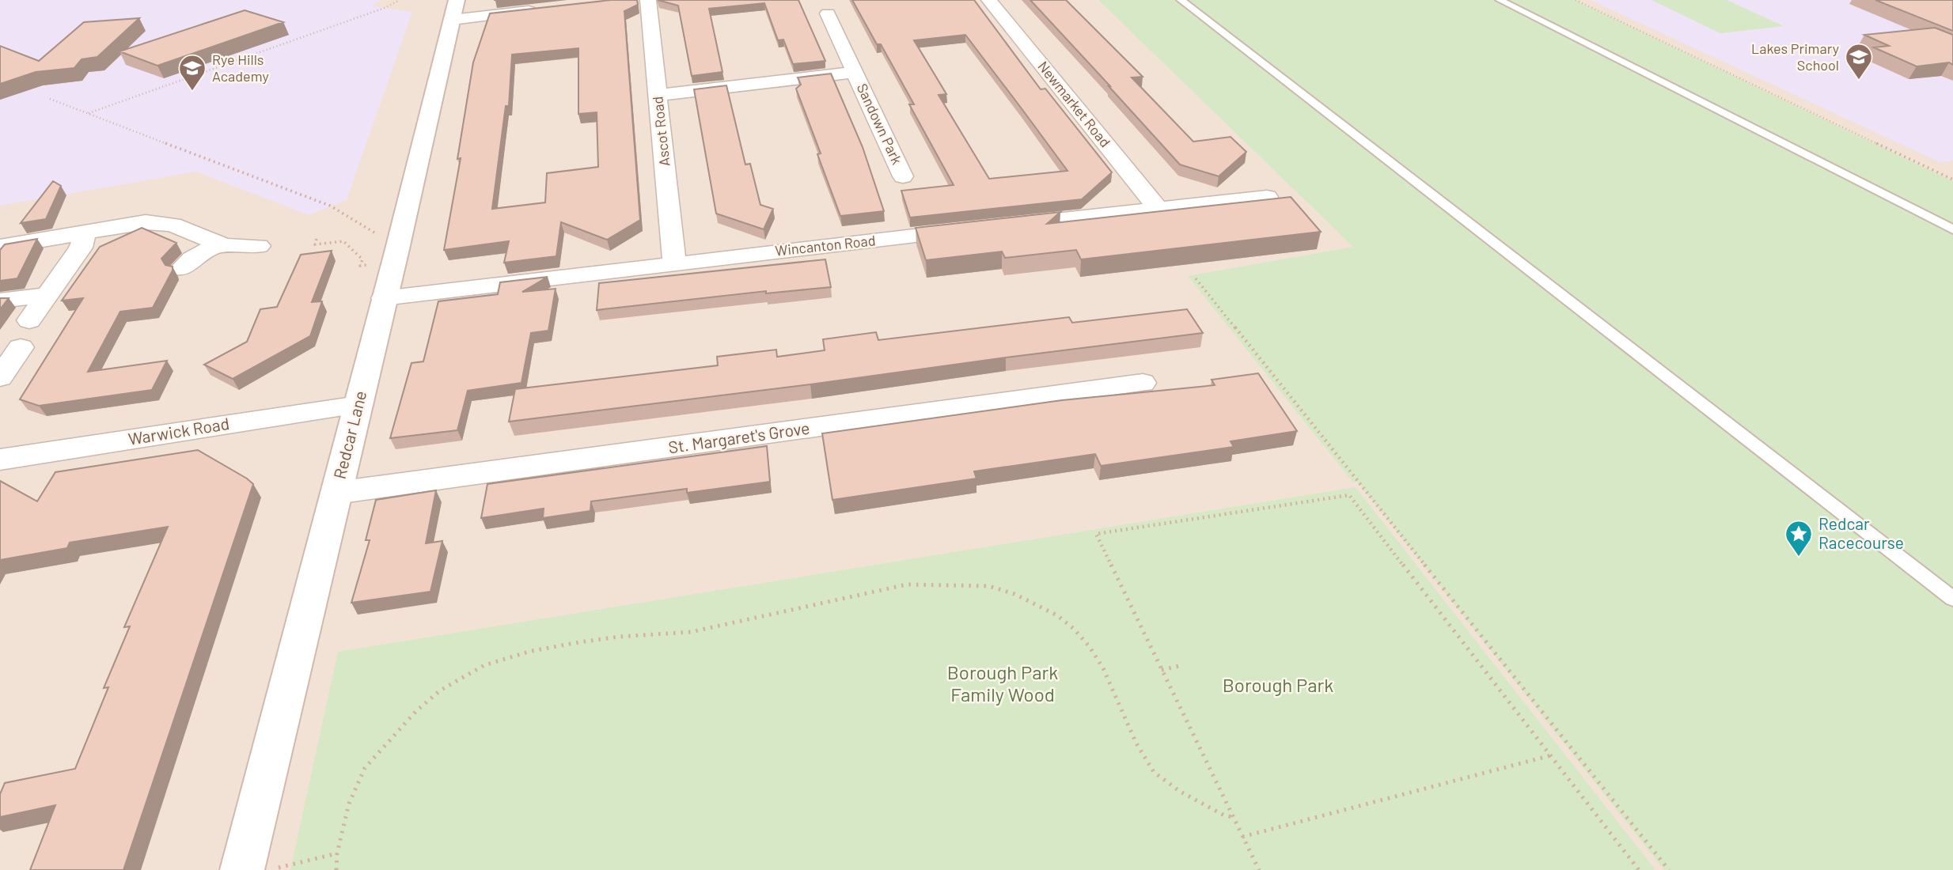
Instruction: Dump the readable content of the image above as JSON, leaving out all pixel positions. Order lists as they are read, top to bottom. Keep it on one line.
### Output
{"streets":{"main road":["Redcar Lane"],"street":["Newmarket Road","Sandown Park","Ascot Road","Wincanton Road","Warwick Road","St. Margaret's Grove"]},"crossings":[["Newmarket Road","Wincanton Road"],["Sandown Park","Ascot Road"],["Ascot Road","Wincanton Road"],["Wincanton Road","Redcar Lane"],["Warwick Road","Redcar Lane"],["Redcar Lane","St. Margaret's Grove"]],"parks":["Borough Park Family Wood","Borough Park"],"places":{"school or university":["Lakes Primary School","Rye Hills Academy"],"place":["Redcar Racecourse"]}}
